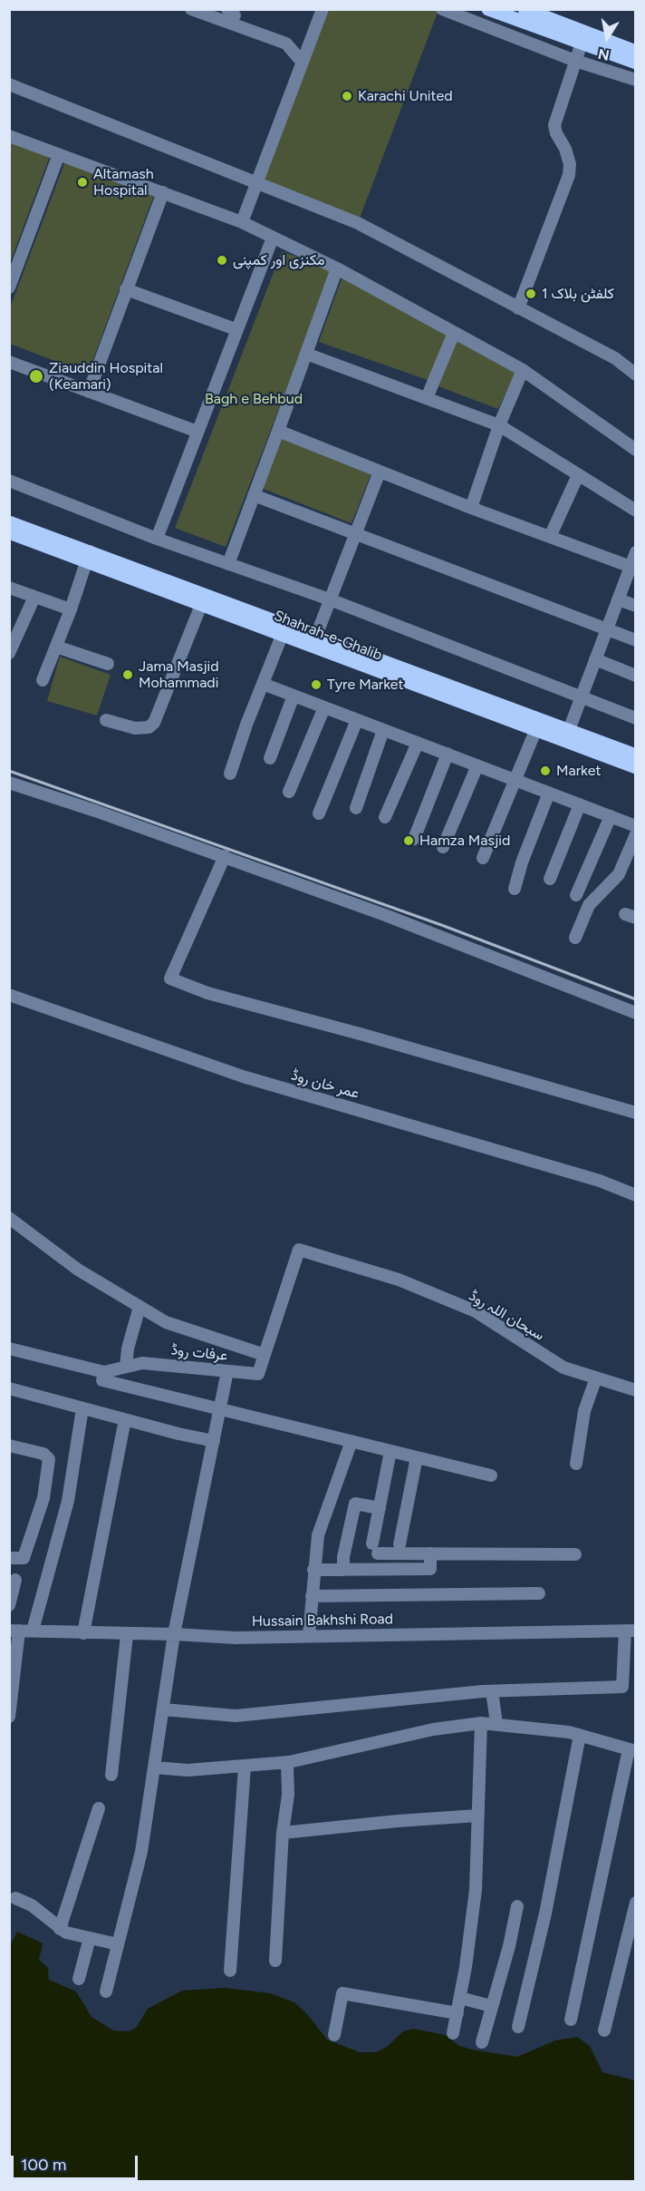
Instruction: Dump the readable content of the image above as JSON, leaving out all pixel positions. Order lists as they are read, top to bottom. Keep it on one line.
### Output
{"streets":{"main road":["Shahrah-e-Ghalib"],"street":["عمر خان روڈ","سبحان اللہ روڈ","عرفات روڈ","Hussain Bakhshi Road"]},"crossings":[["سبحان اللہ روڈ","عرفات روڈ"]],"parks":["Bagh e Behbud"],"places":["Karachi United","Altamash Hospital","مکنزی اور کمپنی","کلفٹن بلاک 1","Ziauddin Hospital (Keamari)","Jama Masjid Mohammadi","Tyre Market","Market","Hamza Masjid"],"scale_bar":"100 m","north":"bottom"}
